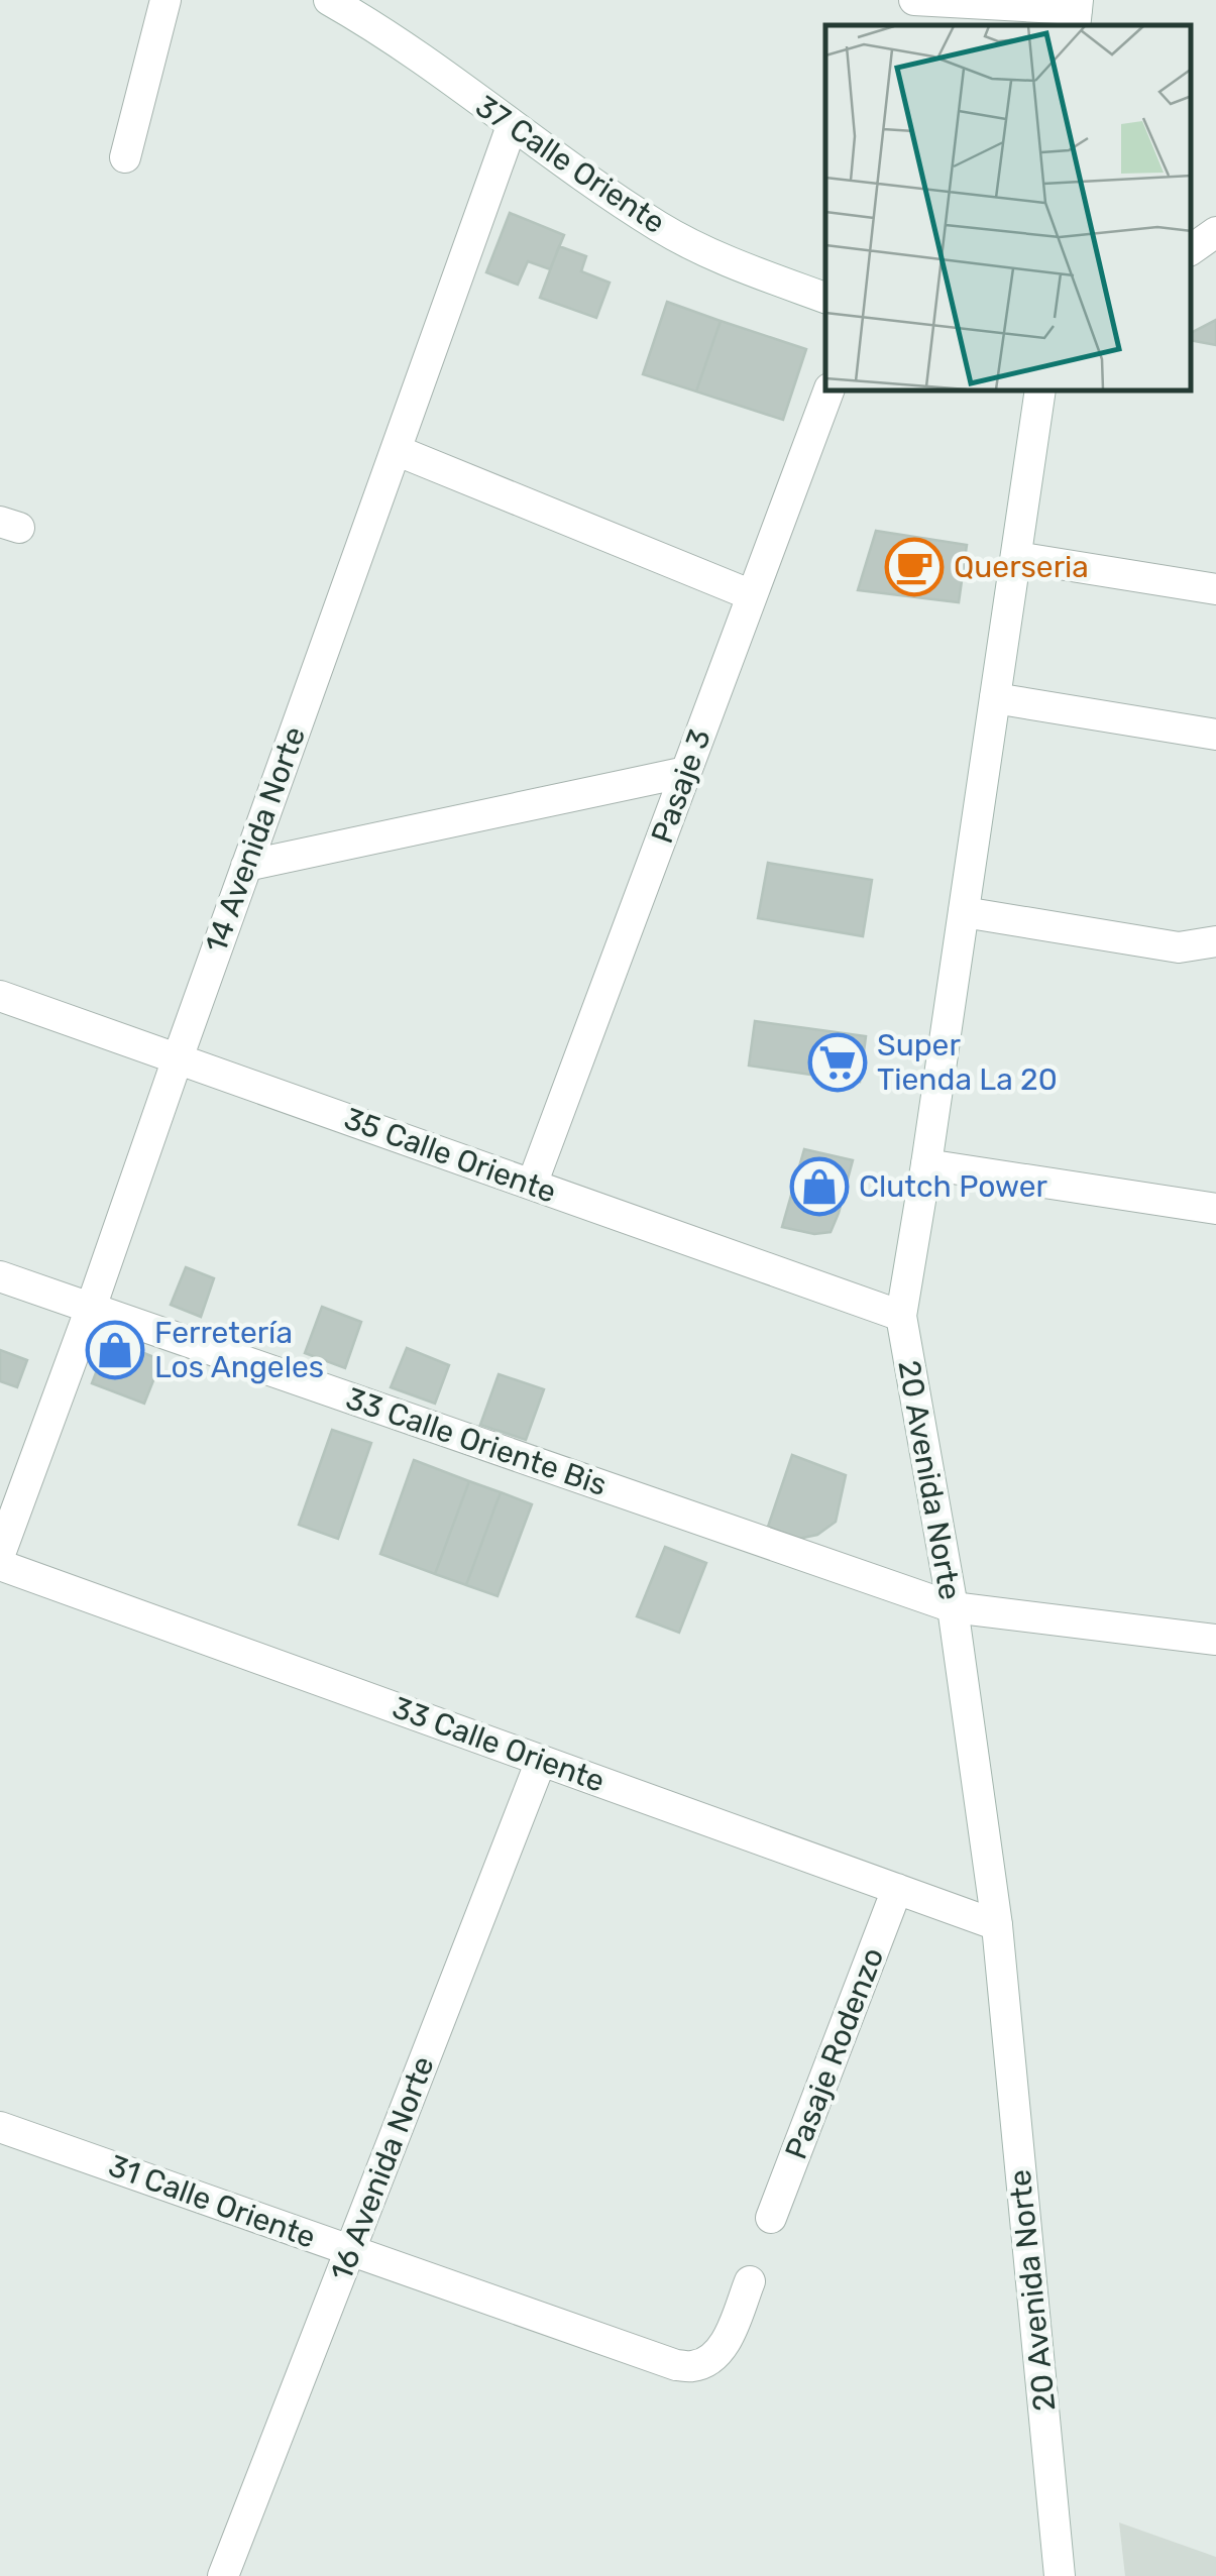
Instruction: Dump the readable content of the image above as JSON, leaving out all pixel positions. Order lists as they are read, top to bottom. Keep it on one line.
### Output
{"streets":{"street":["37 Calle Oriente","Pasaje 3","14 Avenida Norte","35 Calle Oriente","33 Calle Oriente Bis","20 Avenida Norte","33 Calle Oriente","Pasaje Rodenzo","16 Avenida Norte","31 Calle Oriente"]},"crossings":[["37 Calle Oriente","14 Avenida Norte"],["Pasaje 3","35 Calle Oriente"],["14 Avenida Norte","35 Calle Oriente"],["14 Avenida Norte","33 Calle Oriente Bis"],["35 Calle Oriente","20 Avenida Norte"],["33 Calle Oriente Bis","20 Avenida Norte"],["20 Avenida Norte","33 Calle Oriente"],["33 Calle Oriente","Pasaje Rodenzo"],["33 Calle Oriente","16 Avenida Norte"],["16 Avenida Norte","31 Calle Oriente"]],"places":{"cafe":["Querseria"],"supermarket":["Super Tienda La 20"],"shop":["Clutch Power","Ferretería Los Angeles"]}}
